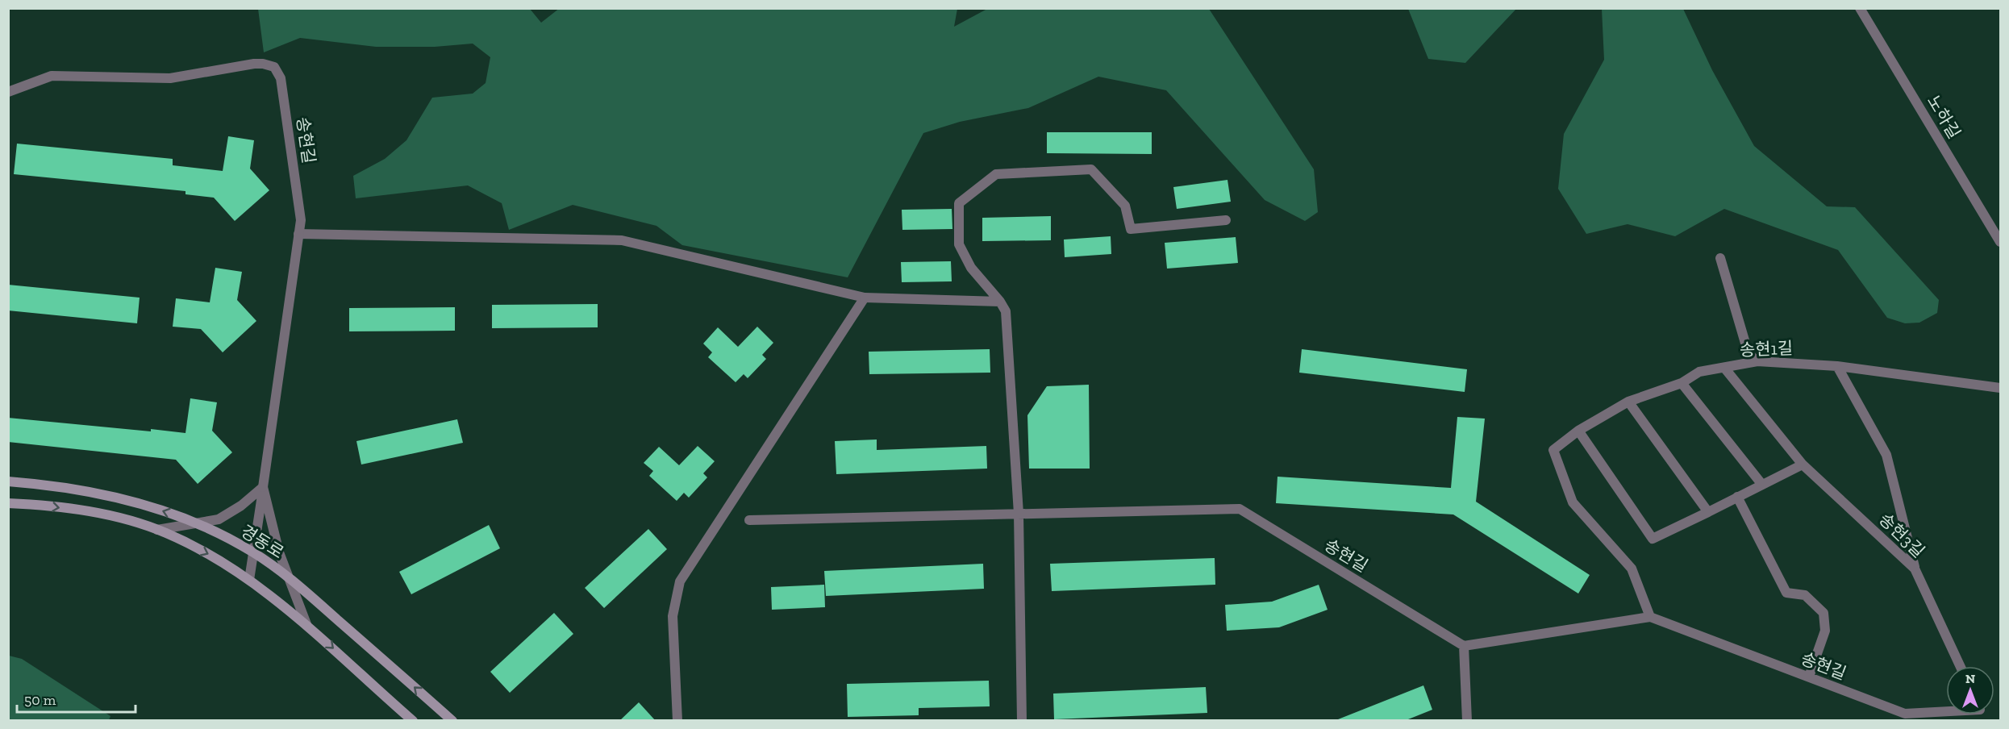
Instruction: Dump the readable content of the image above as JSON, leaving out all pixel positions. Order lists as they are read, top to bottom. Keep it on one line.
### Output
{"streets":{"street":["노하길","송현길","송현1길","송현3길","경동로"]},"crossings":[["송현길","송현1길"],["송현길","경동로"],["송현1길","송현3길"]],"scale_bar":"50 m","north":"top"}
